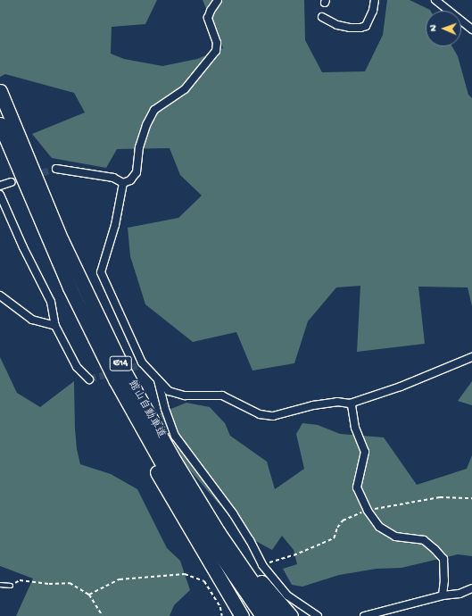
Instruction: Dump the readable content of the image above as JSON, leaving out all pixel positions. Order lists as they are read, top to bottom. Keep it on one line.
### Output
{"streets":{"highway":["E14","館山自動車道"]},"north":"left"}
